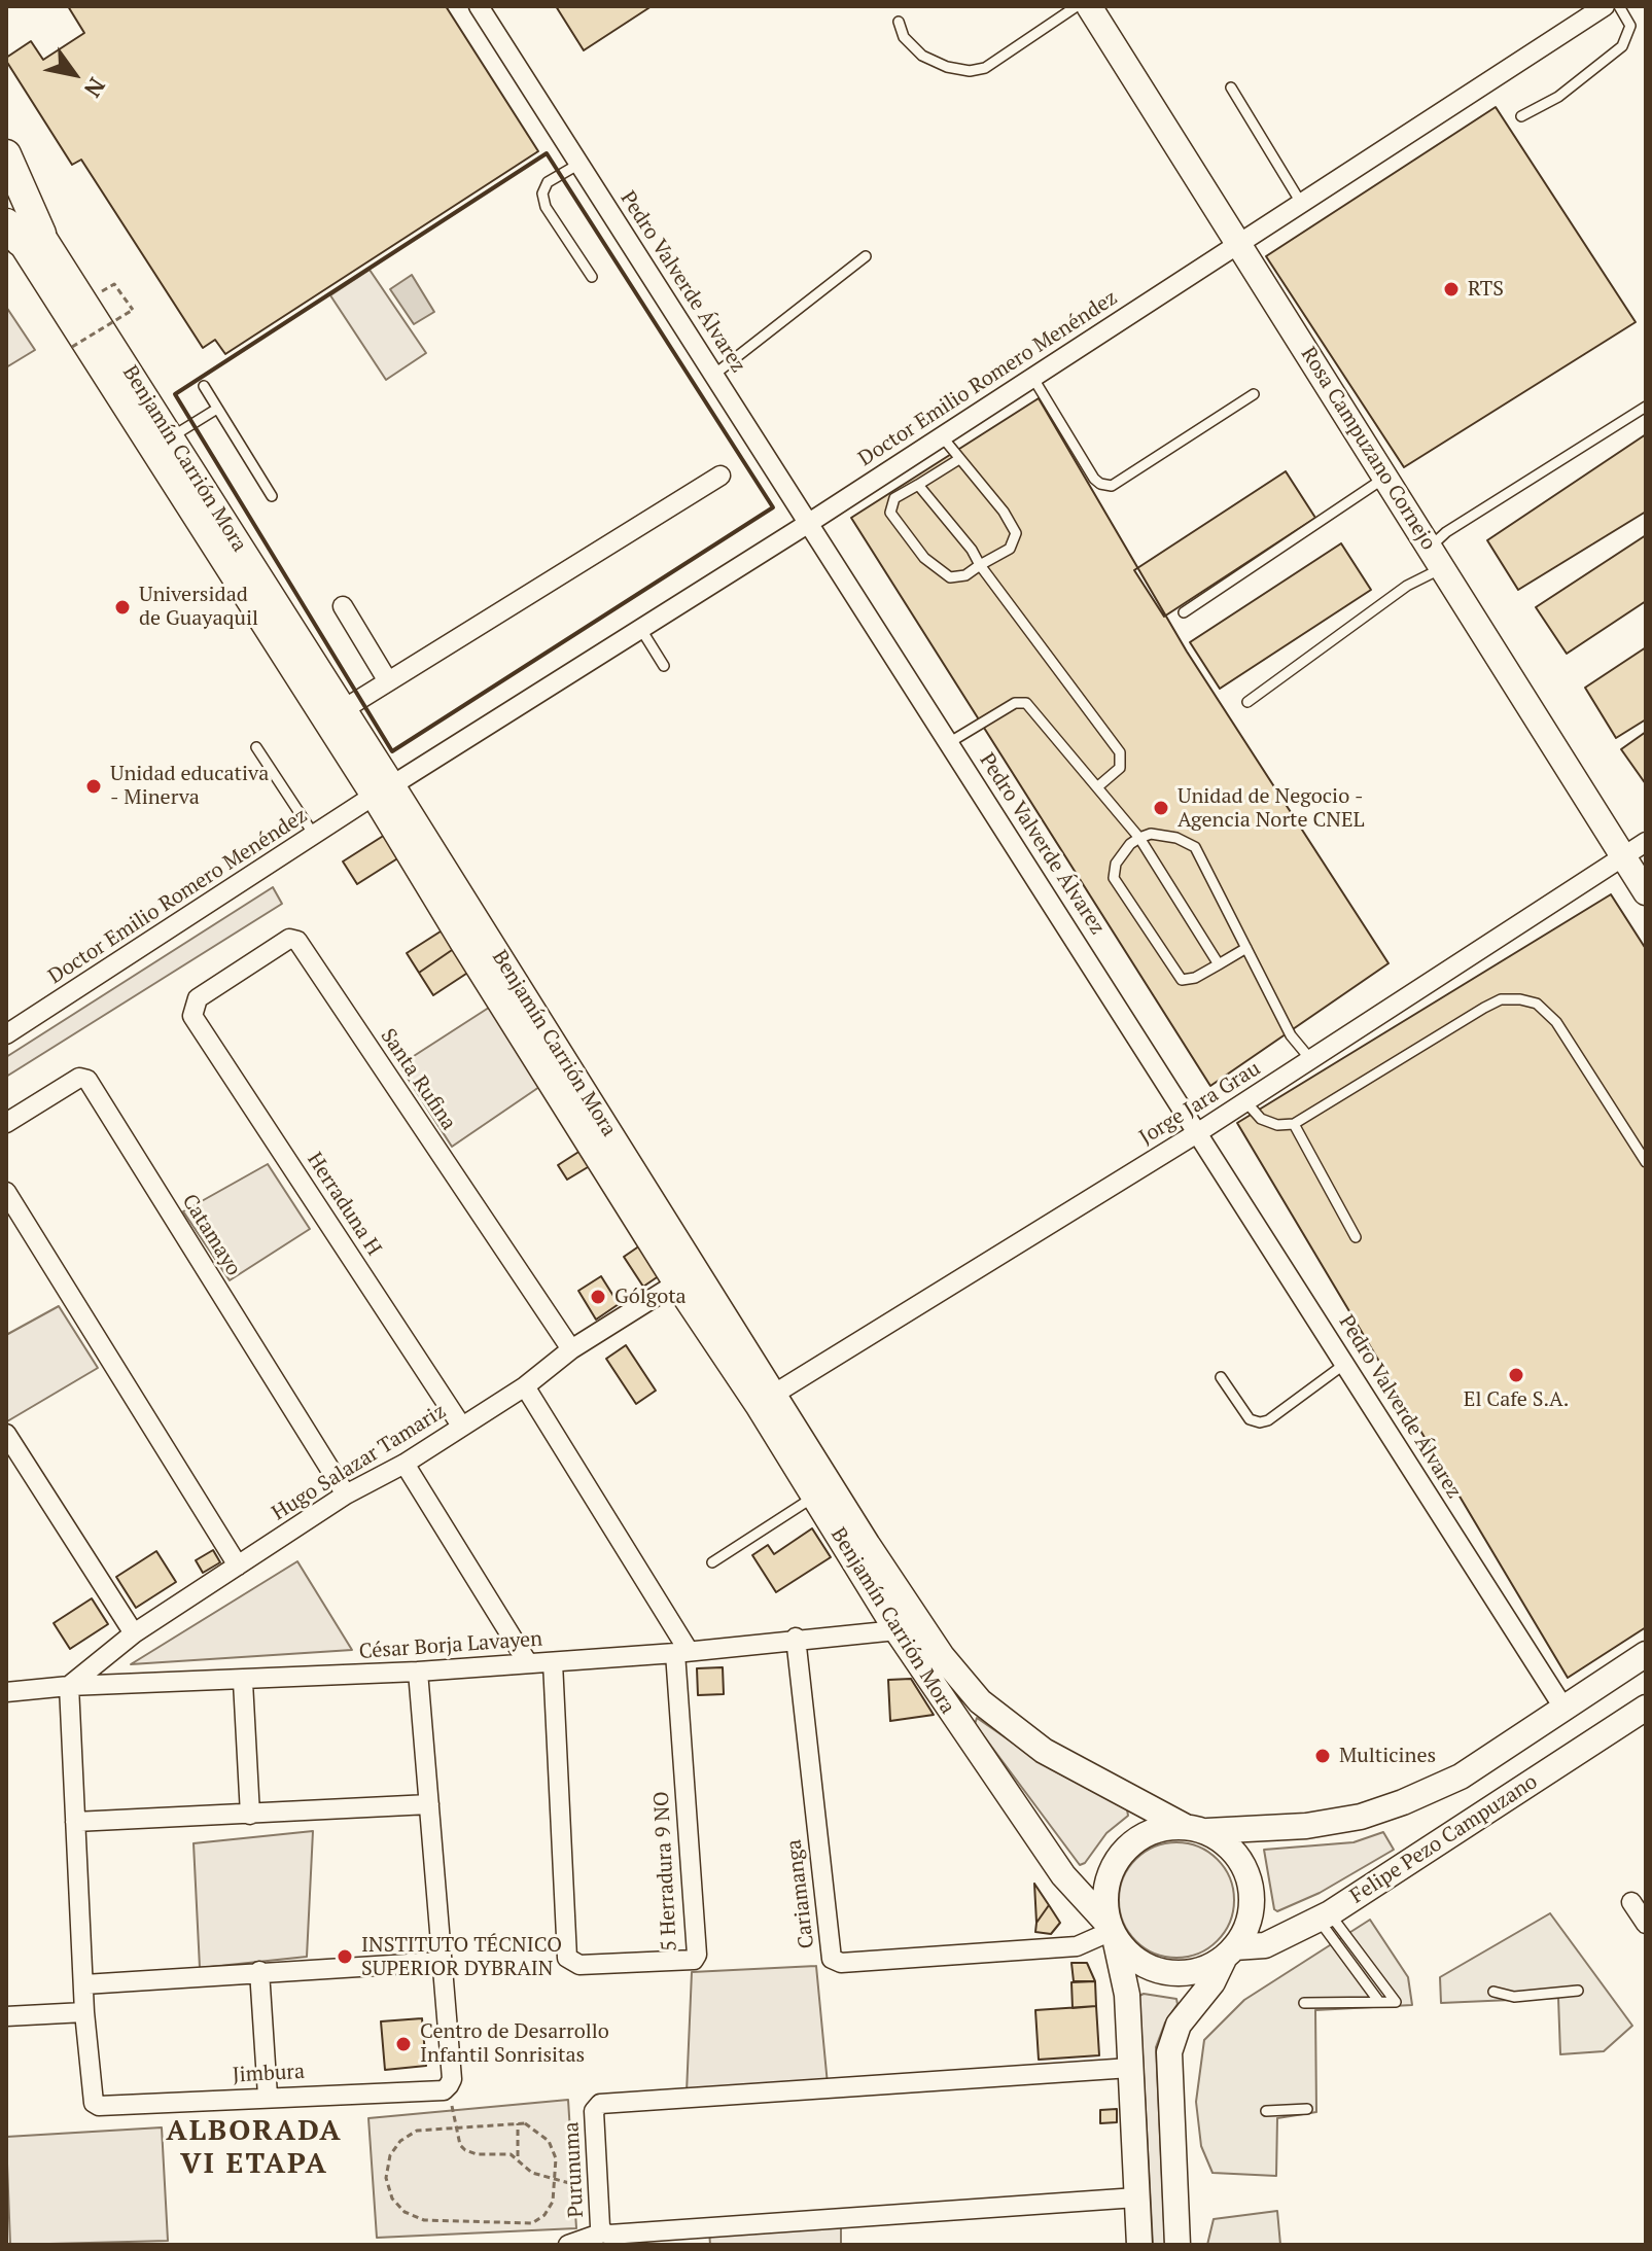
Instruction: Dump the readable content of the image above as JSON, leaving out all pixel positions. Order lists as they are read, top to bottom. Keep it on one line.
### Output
{"streets":{"main road":["Rosa Campuzano Cornejo","Benjamín Carrión Mora","Felipe Pezo Campuzano"],"street":["Pedro Valverde Álvarez","Doctor Emilio Romero Menéndez","Santa Rufina","Jorge Jara Grau","Herraduna H","Catamayo","Hugo Salazar Tamariz","César Borja Lavayen","5 Herradura 9 NO","Cariamanga","Jimbura","Purunuma"]},"crossings":[["Pedro Valverde Álvarez","Doctor Emilio Romero Menéndez"],["Pedro Valverde Álvarez","Jorge Jara Grau"],["Doctor Emilio Romero Menéndez","Rosa Campuzano Cornejo"],["Doctor Emilio Romero Menéndez","Benjamín Carrión Mora"],["Rosa Campuzano Cornejo","Jorge Jara Grau"],["Benjamín Carrión Mora","Jorge Jara Grau"],["Benjamín Carrión Mora","Hugo Salazar Tamariz"],["Benjamín Carrión Mora","César Borja Lavayen"],["Benjamín Carrión Mora","Felipe Pezo Campuzano"],["Benjamín Carrión Mora","Cariamanga"],["Santa Rufina","Herraduna H"],["Santa Rufina","Hugo Salazar Tamariz"],["Herraduna H","Hugo Salazar Tamariz"],["Catamayo","Hugo Salazar Tamariz"],["Hugo Salazar Tamariz","César Borja Lavayen"],["Hugo Salazar Tamariz","Jimbura"],["César Borja Lavayen","5 Herradura 9 NO"],["César Borja Lavayen","Cariamanga"],["César Borja Lavayen","Jimbura"],["Felipe Pezo Campuzano","Cariamanga"]],"districts":["ALBORADA VI ETAPA"],"places":["RTS","Universidad de Guayaquil","Unidad educativa - Minerva","Unidad de Negocio - Agencia Norte CNEL","Gólgota","El Cafe S.A.","Multicines","INSTITUTO TÉCNICO SUPERIOR DYBRAIN","Centro de Desarrollo Infantil Sonrisitas"],"north":"bottom right"}
